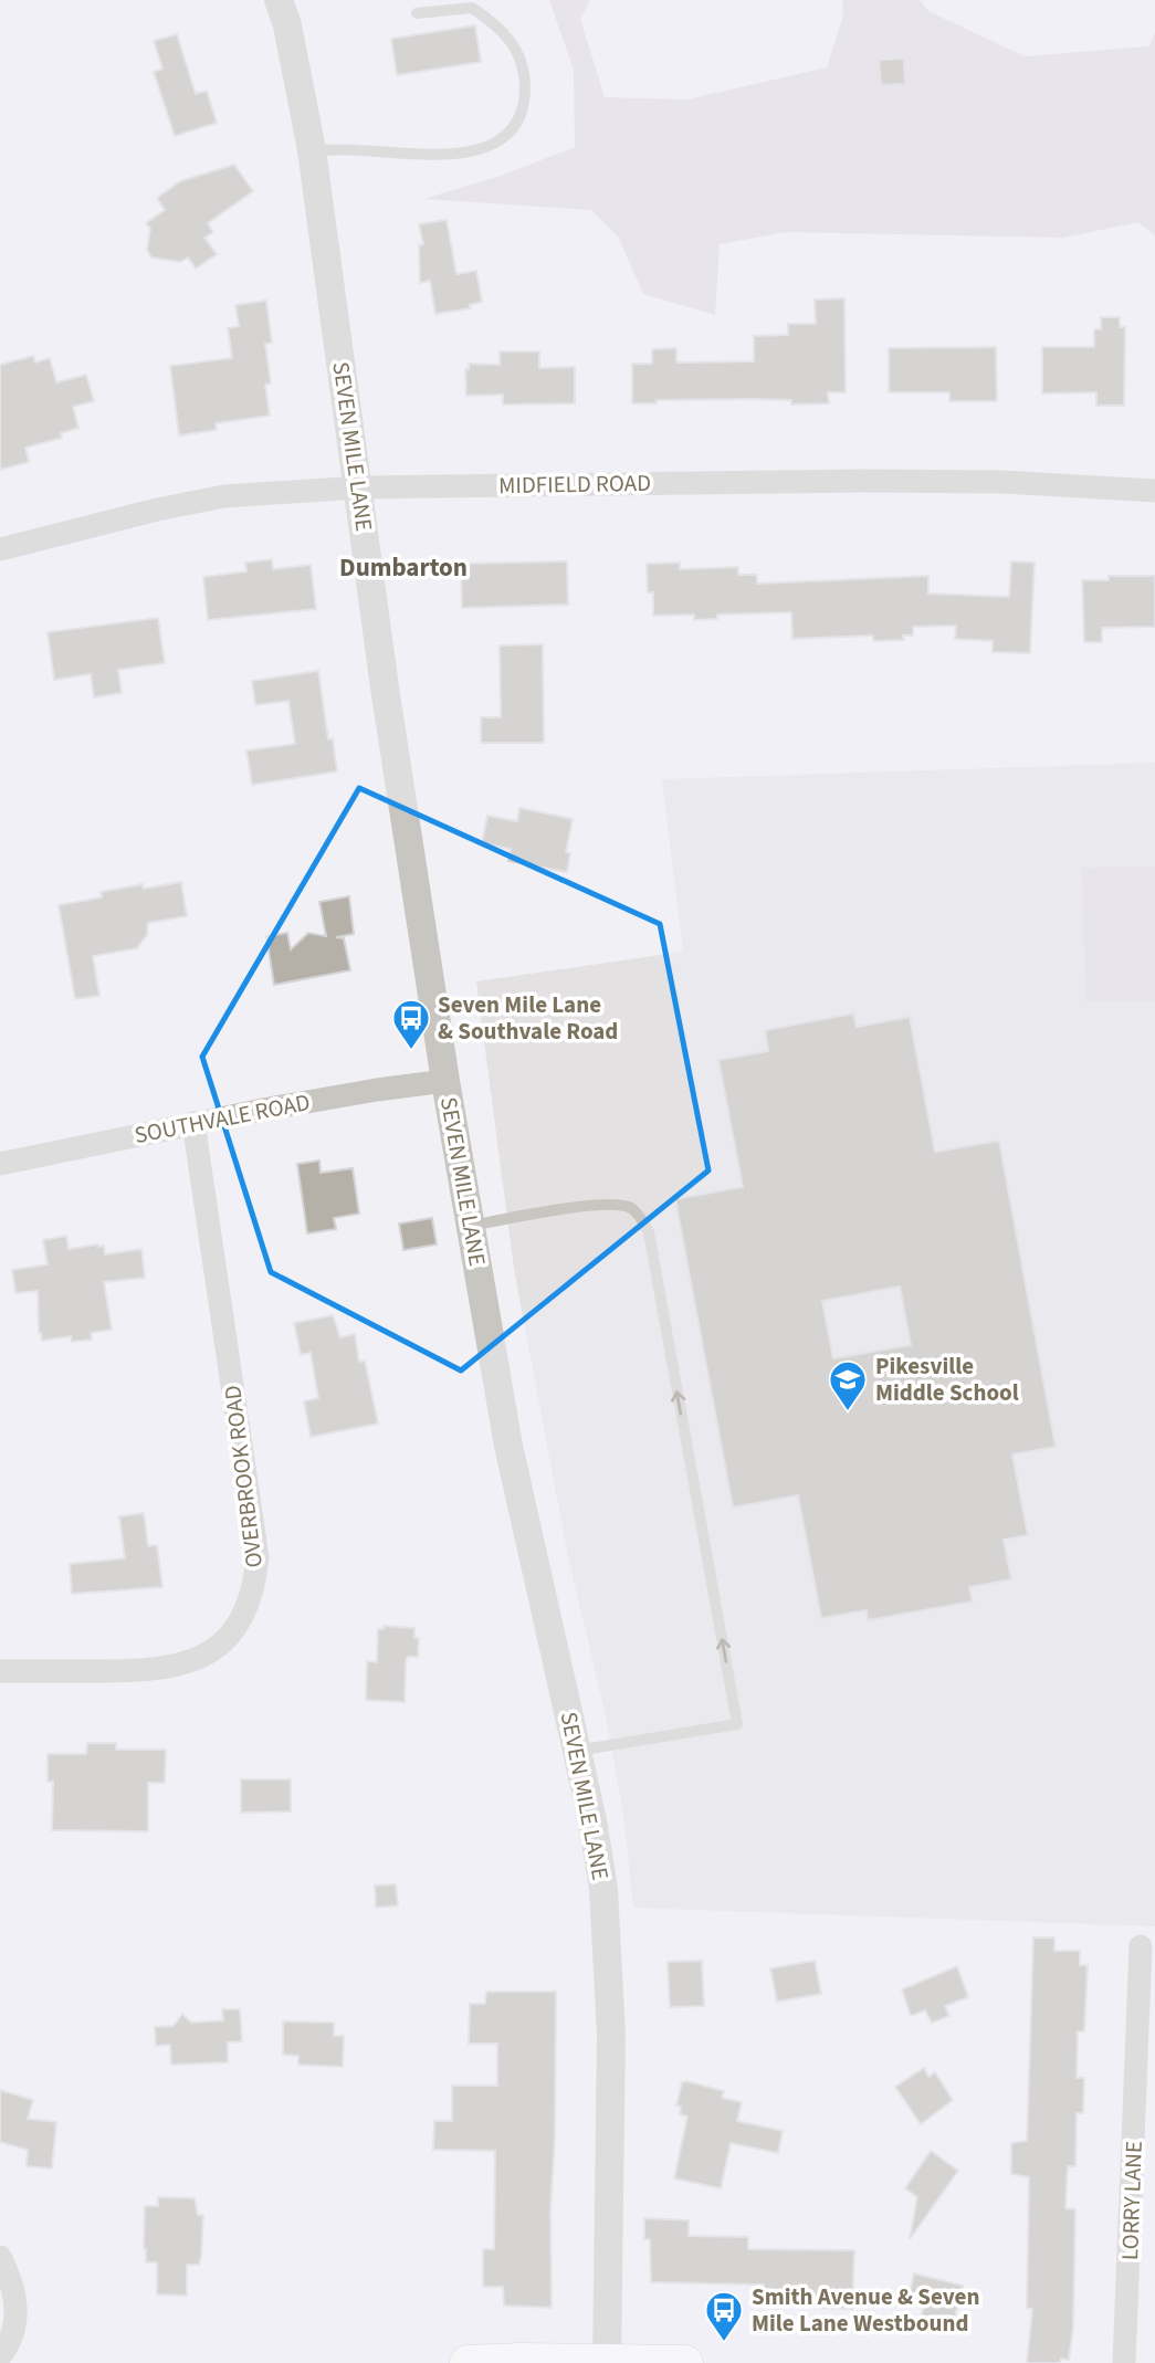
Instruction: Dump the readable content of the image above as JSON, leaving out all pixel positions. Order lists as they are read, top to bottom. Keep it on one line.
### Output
{"streets":{"street":["SEVEN MILE LANE","MIDFIELD ROAD","SOUTHVALE ROAD","OVERBROOK ROAD","LORRY LANE"]},"crossings":[["SEVEN MILE LANE","MIDFIELD ROAD"],["SEVEN MILE LANE","SOUTHVALE ROAD"],["SOUTHVALE ROAD","OVERBROOK ROAD"]],"districts":["Dumbarton"],"places":{"bus stop":["Seven Mile Lane & Southvale Road","Smith Avenue & Seven Mile Lane Westbound"],"school or university":["Pikesville Middle School"]}}
